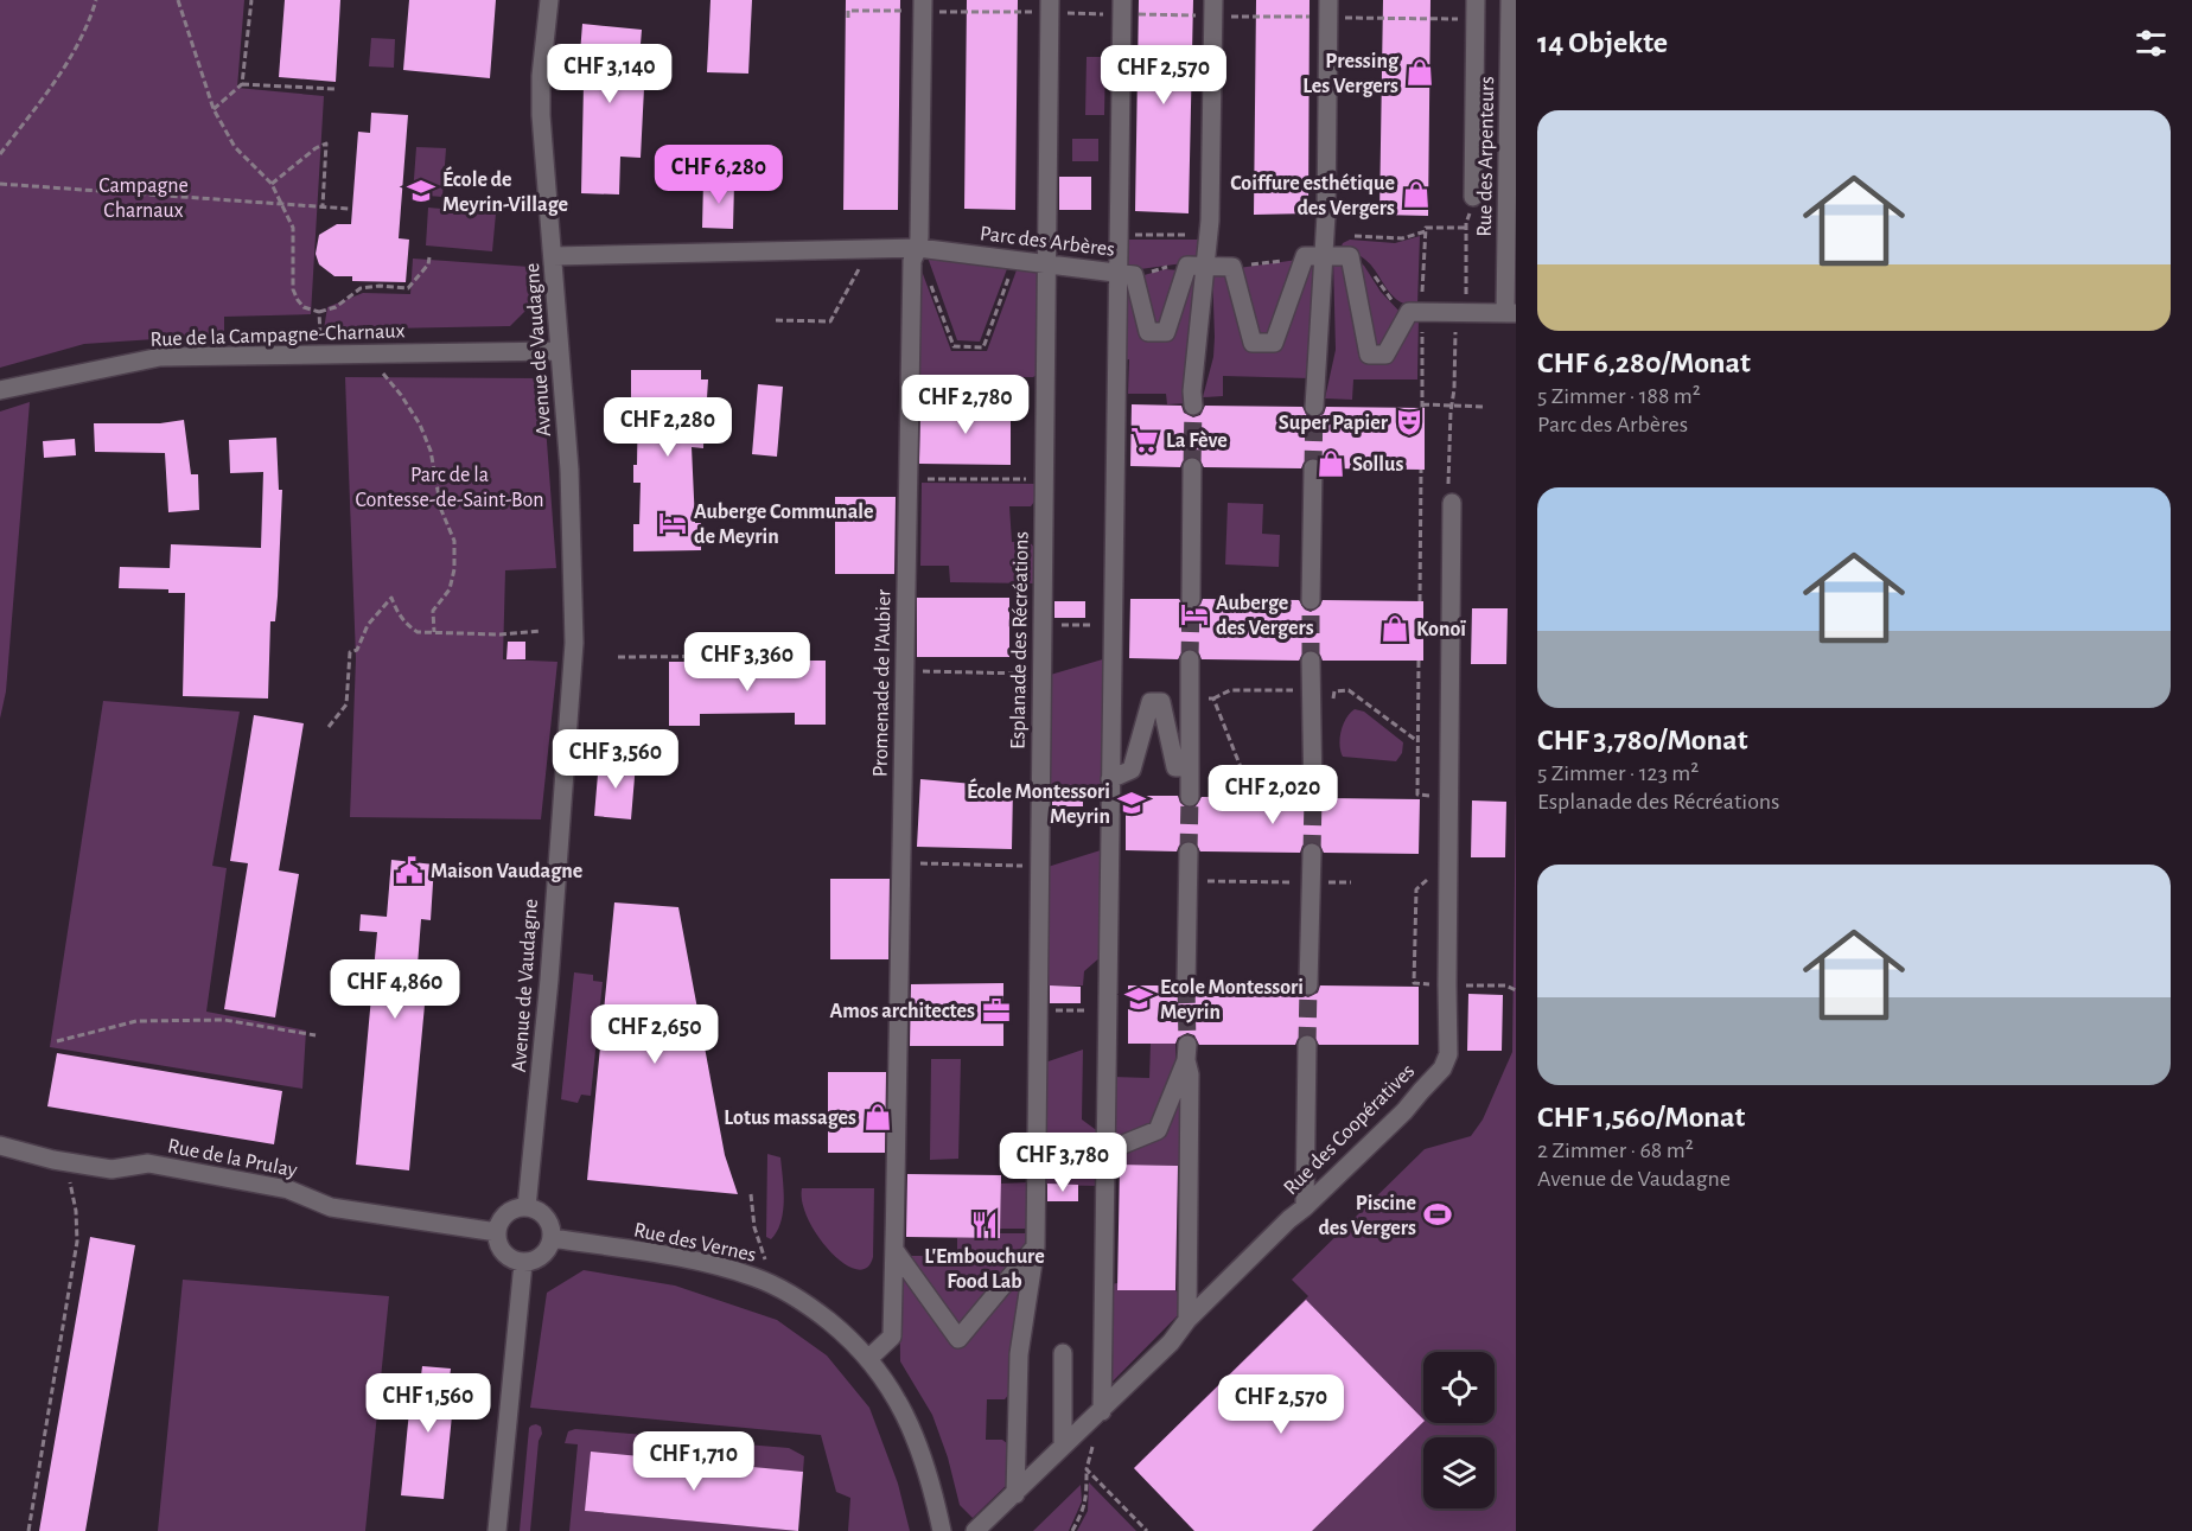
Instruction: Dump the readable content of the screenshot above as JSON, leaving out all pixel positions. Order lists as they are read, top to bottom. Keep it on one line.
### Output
{"streets":{"street":["Rue des Arpenteurs","Parc des Arbères","Rue de la Campagne-Charnaux","Avenue de Vaudagne","Esplanade des Récréations","Promenade de l'Aubier","Rue des Coopératives","Rue de la Prulay","Rue des Vernes"]},"crossings":[["Parc des Arbères","Avenue de Vaudagne"],["Parc des Arbères","Esplanade des Récréations"],["Parc des Arbères","Promenade de l'Aubier"],["Rue de la Campagne-Charnaux","Avenue de Vaudagne"],["Avenue de Vaudagne","Rue de la Prulay"],["Avenue de Vaudagne","Rue des Vernes"],["Esplanade des Récréations","Rue des Coopératives"],["Promenade de l'Aubier","Rue des Vernes"],["Rue de la Prulay","Rue des Vernes"]],"parks":["Campagne Charnaux","Parc de la Contesse-de-Saint-Bon"],"places":{"shop":["Pressing Les Vergers","Coiffure esthétique des Vergers","Sollus","Konoï","Lotus massages"],"school or university":["École de Meyrin-Village","École Montessori Meyrin","Ecole Montessori Meyrin"],"theatre":["Super Papier"],"supermarket":["La Fève"],"hotel":["Auberge Communale de Meyrin","Auberge des Vergers"],"public building":["Maison Vaudagne"],"office":["Amos architectes"],"sports":["Piscine des Vergers"],"restaurant":["L'Embouchure Food Lab"]},"page":{"heading":"14 Objekte","price":["CHF 3,140","CHF 2,570","CHF 6,280","CHF 2,780","CHF 2,280","CHF 3,360","CHF 3,560","CHF 2,020","CHF 4,860","CHF 2,650","CHF 3,780","CHF 1,560","CHF 2,570","CHF 1,710"],"list":[{"name":"CHF 6,280/Monat","note":"5 Zimmer · 188 m² · Parc des Arbères"},{"name":"CHF 3,780/Monat","note":"5 Zimmer · 123 m² · Esplanade des Récréations"},{"name":"CHF 1,560/Monat","note":"2 Zimmer · 68 m² · Avenue de Vaudagne"}]}}
